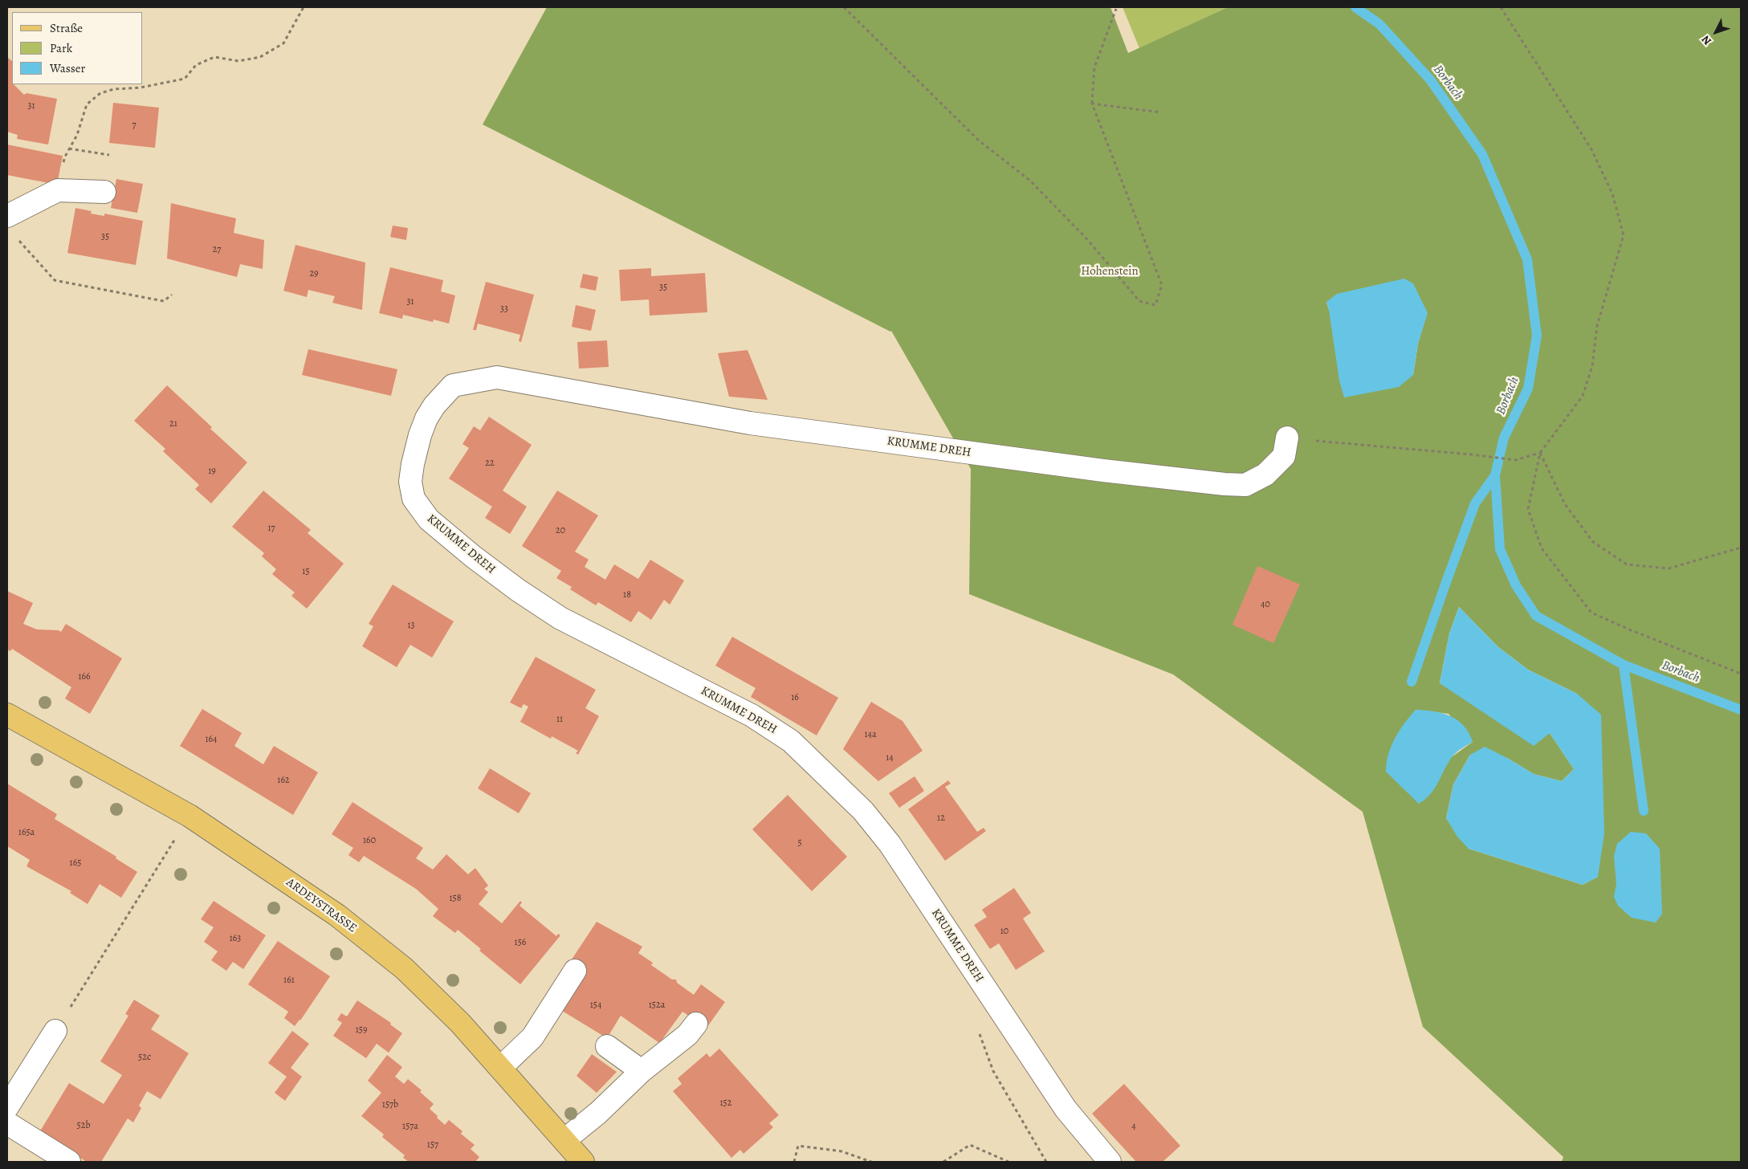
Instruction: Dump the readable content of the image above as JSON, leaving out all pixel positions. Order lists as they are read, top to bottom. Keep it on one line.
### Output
{"streets":{"main road":["ARDEYSTRASSE"],"street":["KRUMME DREH"]},"water":["Borbach"],"parks":["Hohenstein"],"house_numbers":["31","7","35","27","29","35","31","33","21","22","19","17","20","15","18","40","13","166","16","11","14a","164","14","162","12","165a","160","5","165","158","10","163","156","161","154","152a","159","52c","152","157b","52b","157a","4","157"],"legend":["Straße","Park","Wasser"],"north":"bottom left"}
